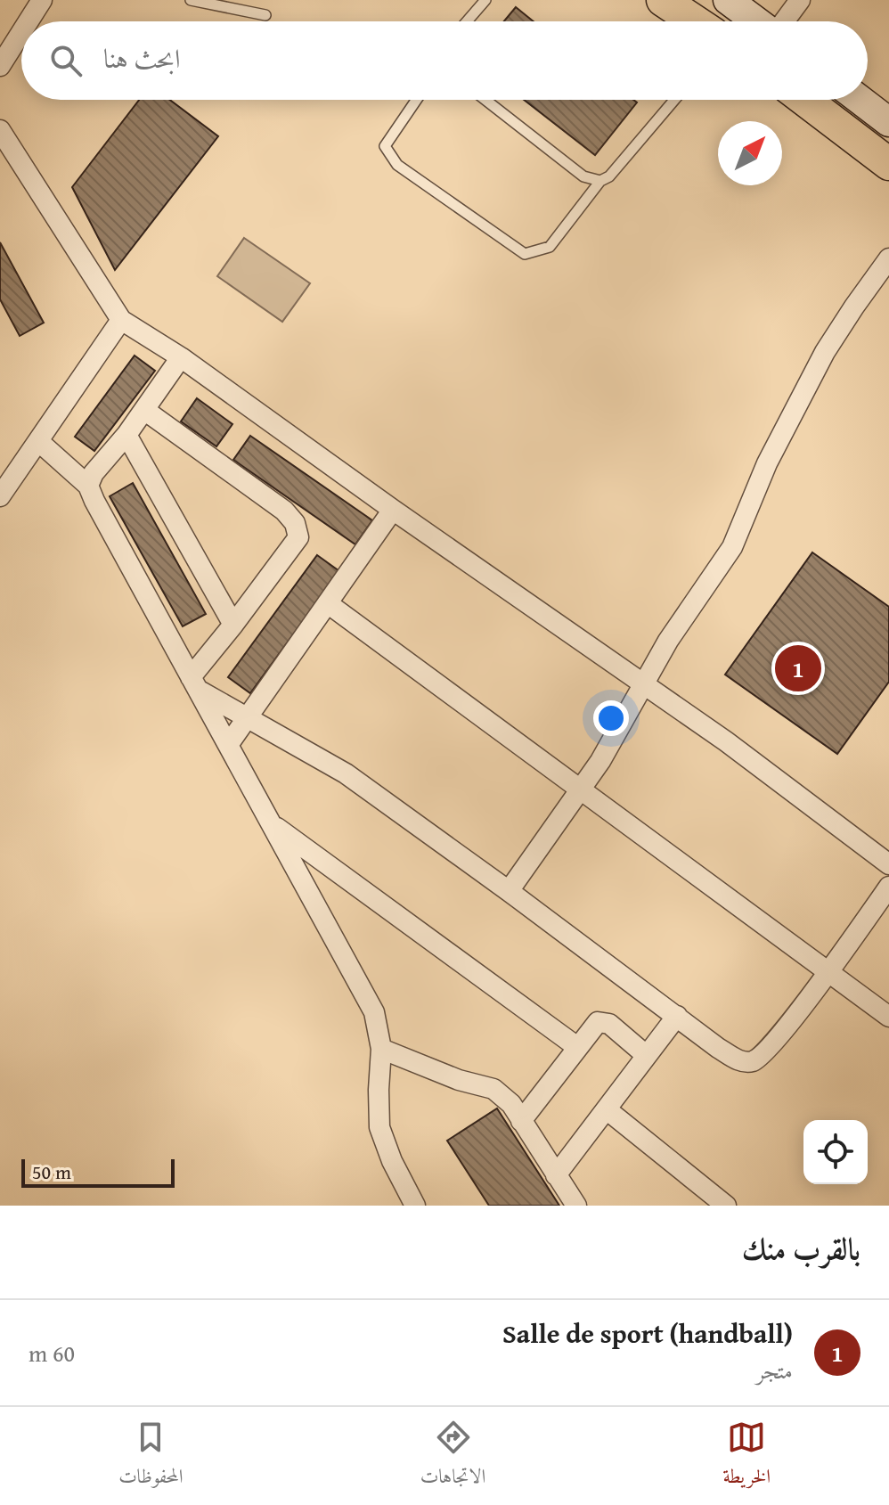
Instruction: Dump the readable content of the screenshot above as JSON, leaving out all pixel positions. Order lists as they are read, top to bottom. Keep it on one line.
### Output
{"scale_bar":"50 m","north":"top right","page":{"search":"ابحث هنا","pins":"1","scale":"50 m","heading":"بالقرب منك","list":[{"mark":"1","name":"Salle de sport (handball)","note":"متجر","value":"60 m"}],"nav":["الخريطة","الاتجاهات","المحفوظات"]}}
